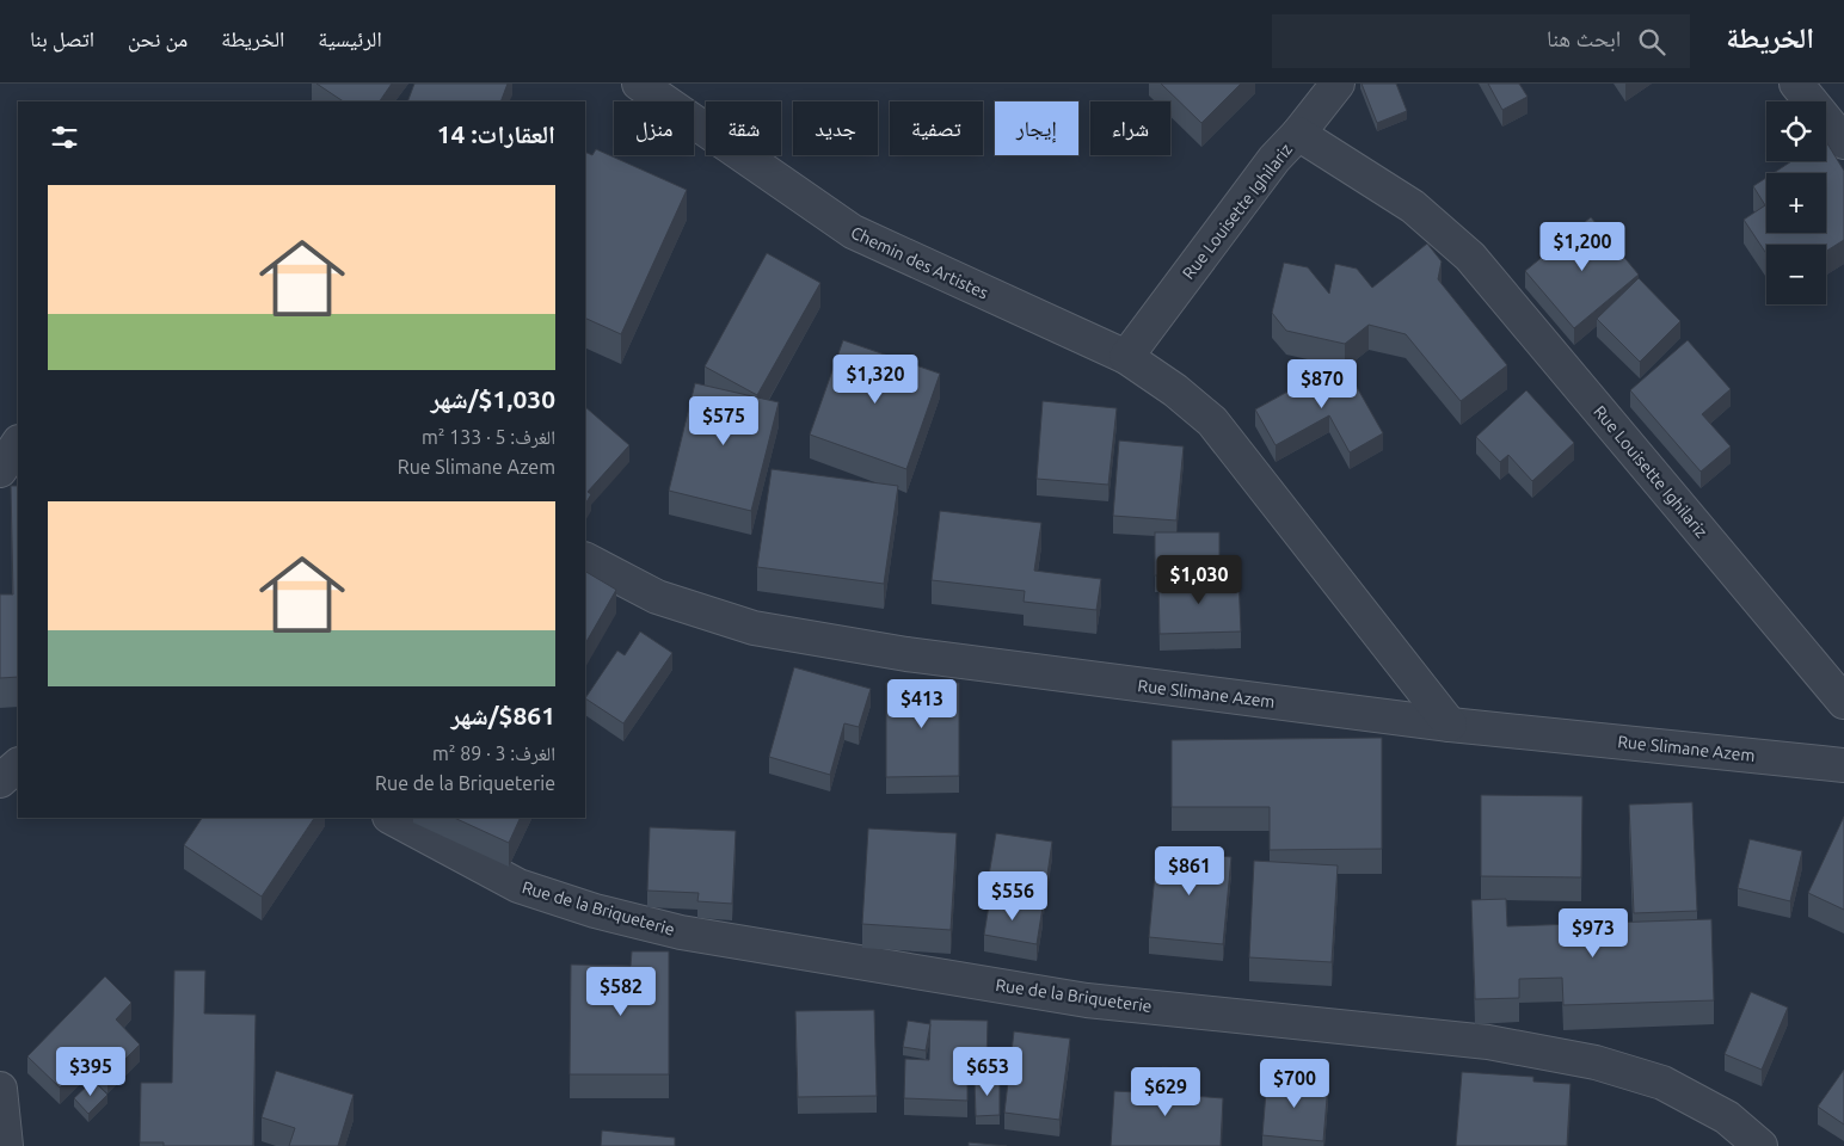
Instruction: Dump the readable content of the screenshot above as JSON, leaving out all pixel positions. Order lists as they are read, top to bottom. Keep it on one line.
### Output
{"streets":{"street":["Rue Louisette Ighilariz","Chemin des Artistes","Rue Slimane Azem","Rue de la Briqueterie"]},"crossings":[["Rue Louisette Ighilariz","Chemin des Artistes"]],"page":{"header":"الخريطة","search":"ابحث هنا","nav":["الرئيسية","الخريطة","من نحن","اتصل بنا"],"map_buttons":["+","−"],"chip":["شراء","إيجار","تصفية","جديد","شقة","منزل"],"heading":"العقارات: 14","list":[{"name":"$1,030/شهر","note":"الغرف: 5 · 133 m² · Rue Slimane Azem"},{"name":"$861/شهر","note":"الغرف: 3 · 89 m² · Rue de la Briqueterie"}],"price":["$1,200","$1,320","$870","$575","$1,030","$413","$861","$556","$973","$582","$395","$653","$700","$629"]}}
